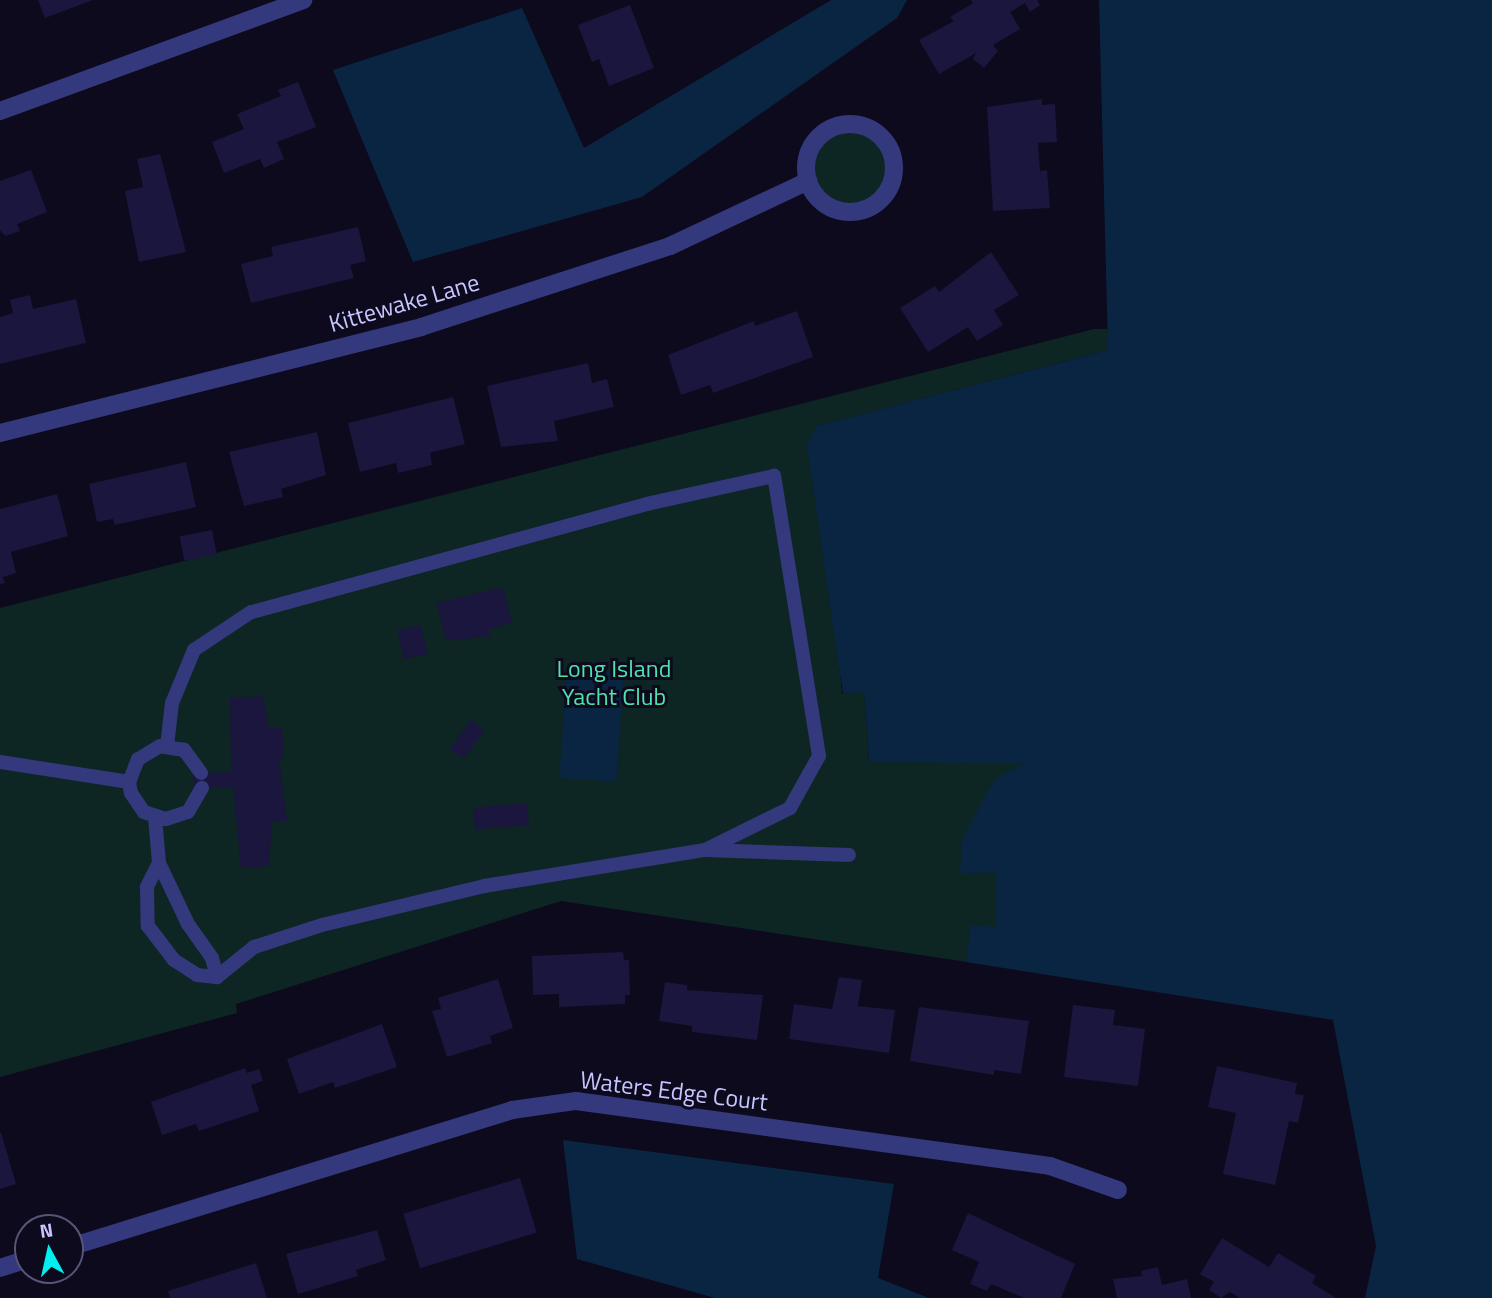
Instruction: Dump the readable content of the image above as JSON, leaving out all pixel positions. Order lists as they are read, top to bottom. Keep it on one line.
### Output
{"streets":{"street":["Kittewake Lane","Waters Edge Court"]},"parks":["Long Island Yacht Club"],"north":"top"}
